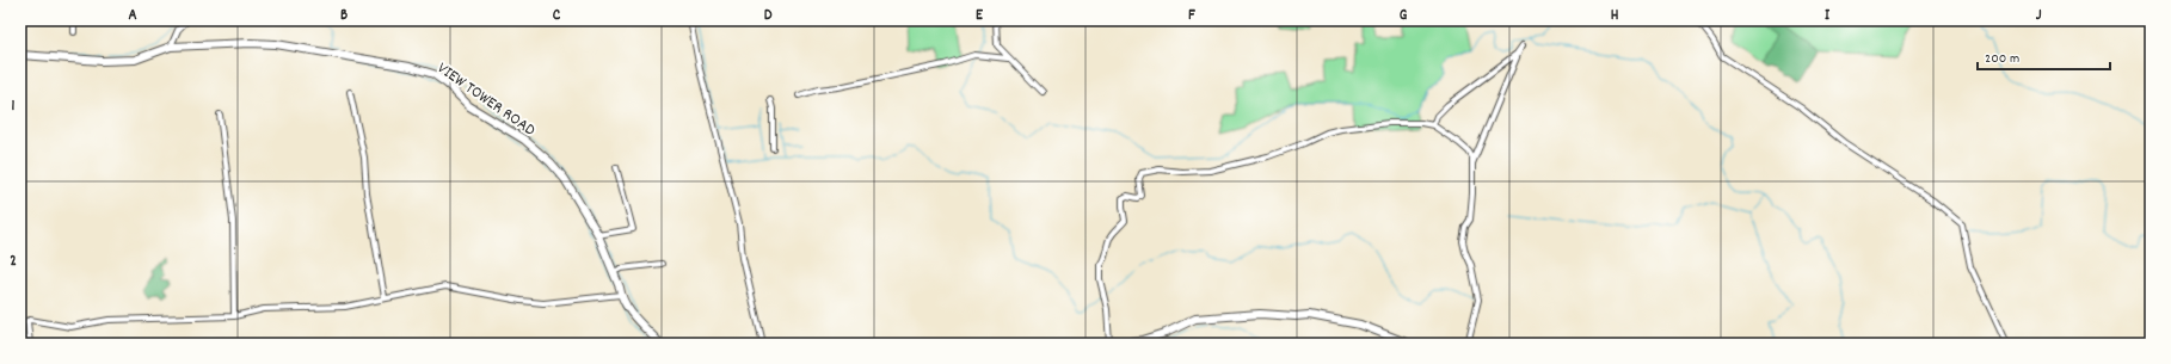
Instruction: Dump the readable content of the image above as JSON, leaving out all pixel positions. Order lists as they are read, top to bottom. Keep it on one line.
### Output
{"streets":{"street":["VIEW TOWER ROAD"]},"scale_bar":"200 m","grid":{"columns":["A","B","C","D","E","F","G","H","I","J"],"rows":["1","2"]}}
